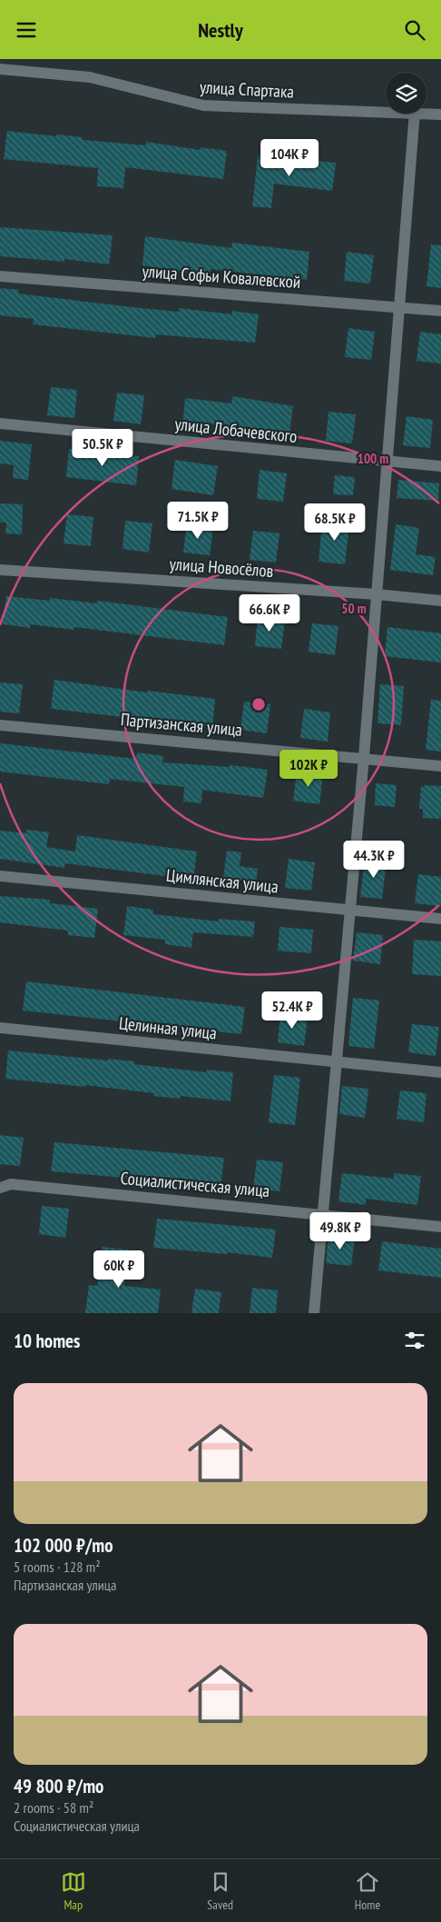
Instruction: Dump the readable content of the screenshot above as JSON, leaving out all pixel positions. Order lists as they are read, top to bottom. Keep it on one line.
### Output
{"streets":{"street":["улица Спартака","улица Софьи Ковалевской","улица Лобачевского","улица Новосёлов","Партизанская улица","Цимлянская улица","Целинная улица","Социалистическая улица"]},"page":{"header":"Nestly","price":["104K ₽","50.5K ₽","71.5K ₽","68.5K ₽","66.6K ₽","102K ₽","44.3K ₽","52.4K ₽","49.8K ₽","60K ₽"],"heading":"10 homes","list":[{"name":"102 000 ₽/mo","note":"5 rooms · 128 m² · Партизанская улица"},{"name":"49 800 ₽/mo","note":"2 rooms · 58 m² · Социалистическая улица"}],"tabs":["Map","Saved","Home"]},"rings":["100 m","50 m"]}
